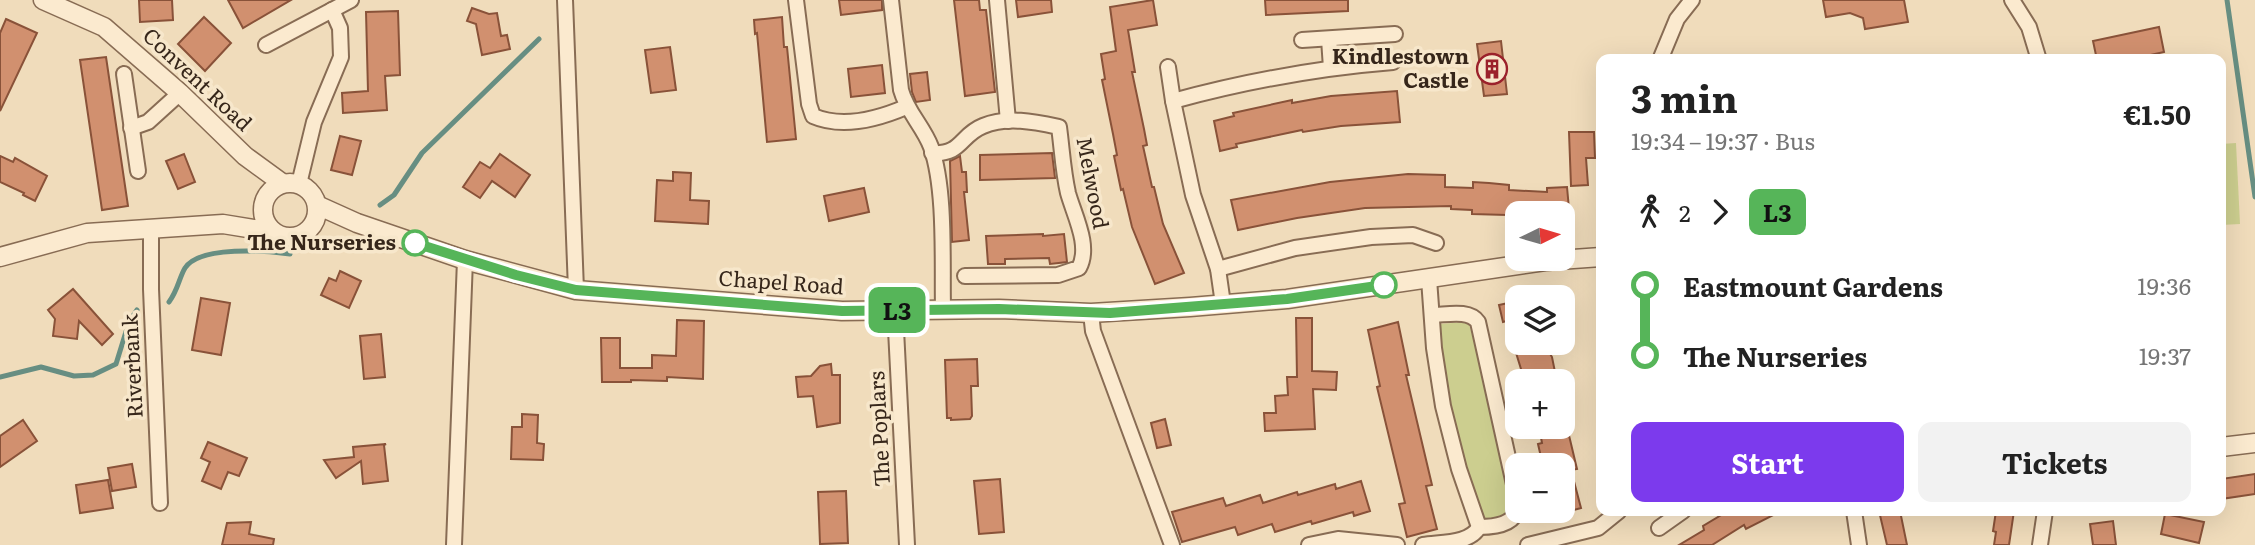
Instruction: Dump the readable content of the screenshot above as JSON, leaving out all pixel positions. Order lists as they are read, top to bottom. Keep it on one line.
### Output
{"streets":{"street":["Convent Road","Melwood","Chapel Road","Riverbank","The Poplars"]},"crossings":[["Convent Road","Chapel Road"],["Chapel Road","The Poplars"]],"places":{"building":["Kindlestown Castle"],"other":["The Nurseries"]},"lines":["bus line L3"],"north":"right","page":{"on_map":"L3","heading":["3 min","19:34 – 19:37 · Bus","€1.50"],"legs":["2","L3"],"map_buttons":["+","−"],"list":[{"name":"Eastmount Gardens","value":"19:36"},{"name":"The Nurseries","value":"19:37"}],"buttons":["Start","Tickets"]}}
